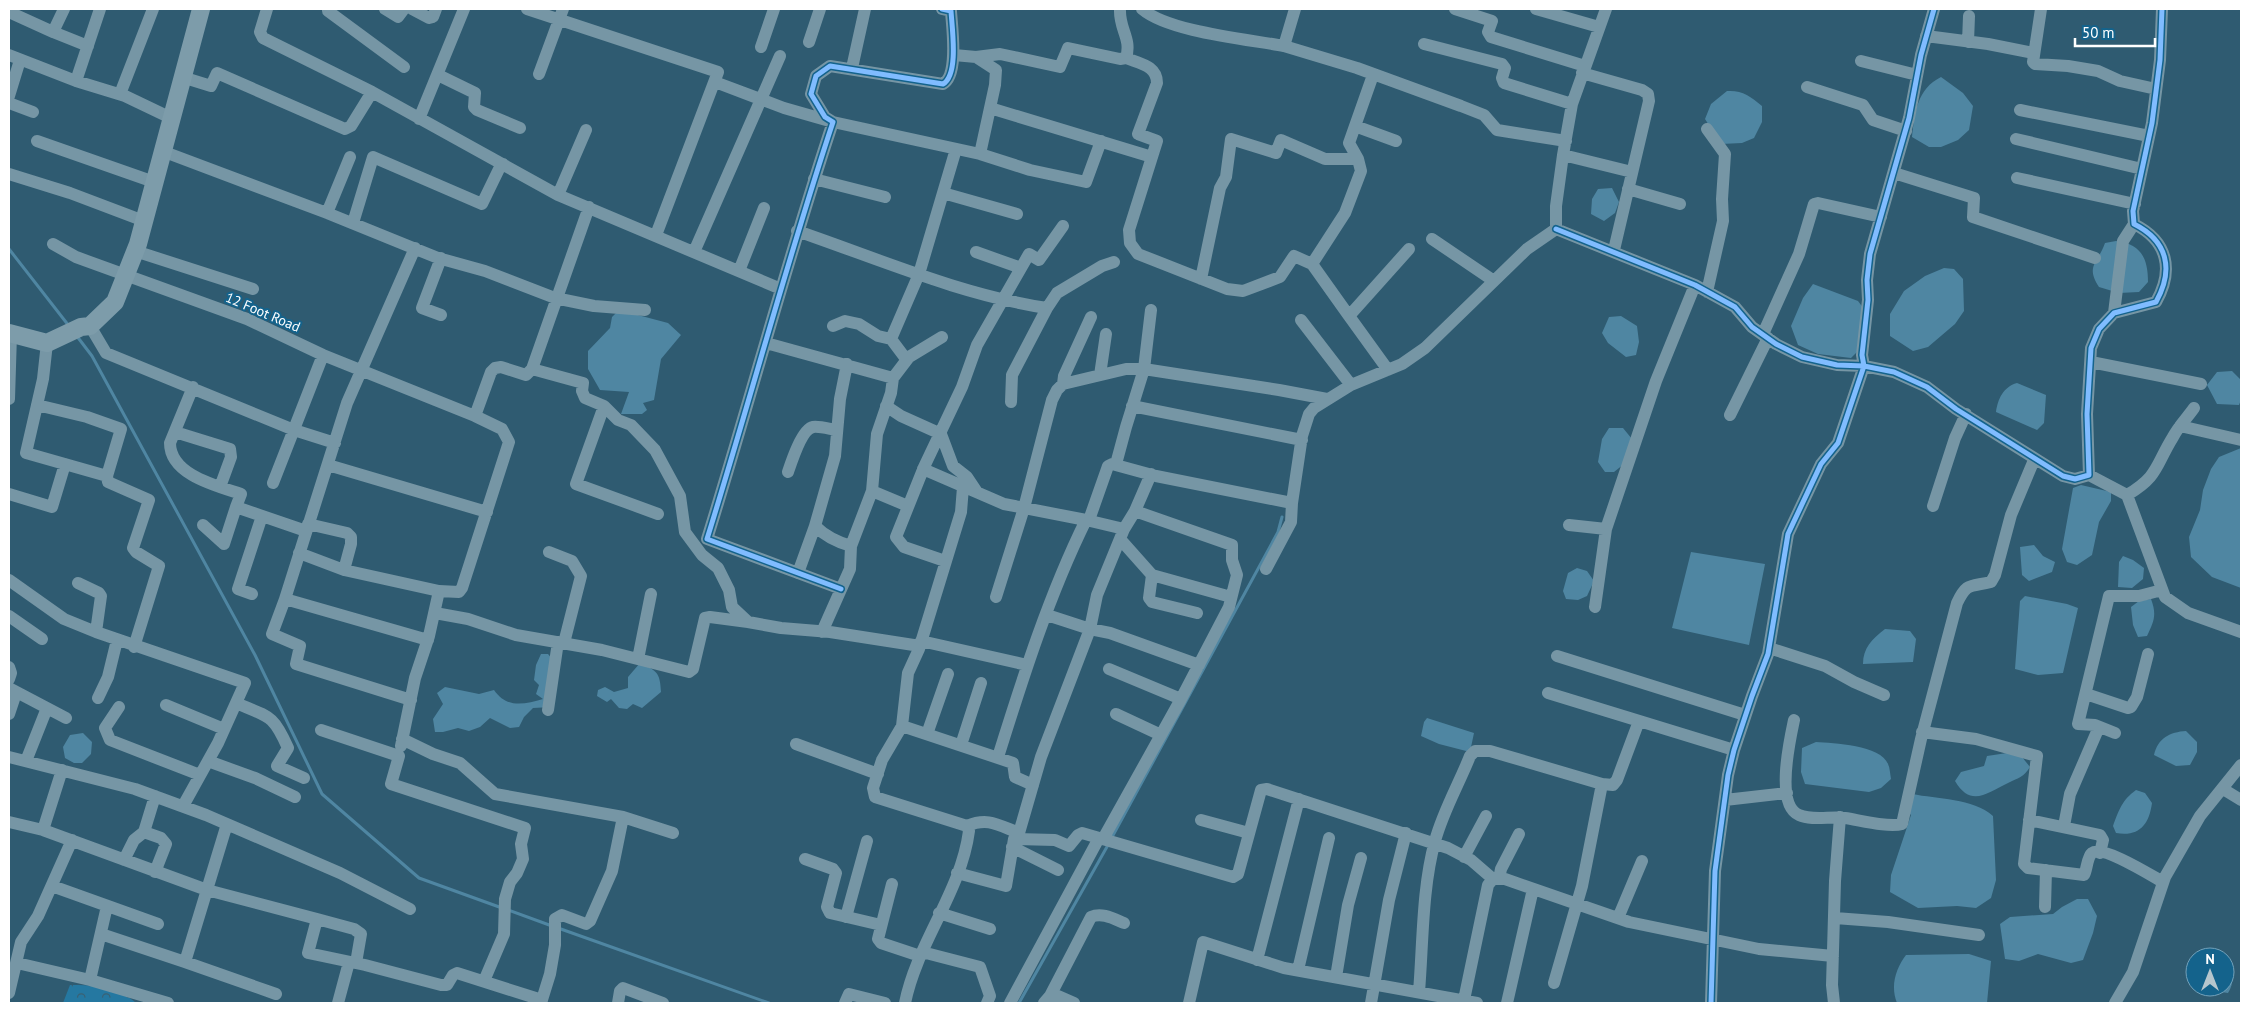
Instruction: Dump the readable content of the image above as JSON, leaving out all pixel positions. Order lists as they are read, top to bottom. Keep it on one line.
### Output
{"streets":{"street":["12 Foot Road"]},"scale_bar":"50 m","north":"top"}
